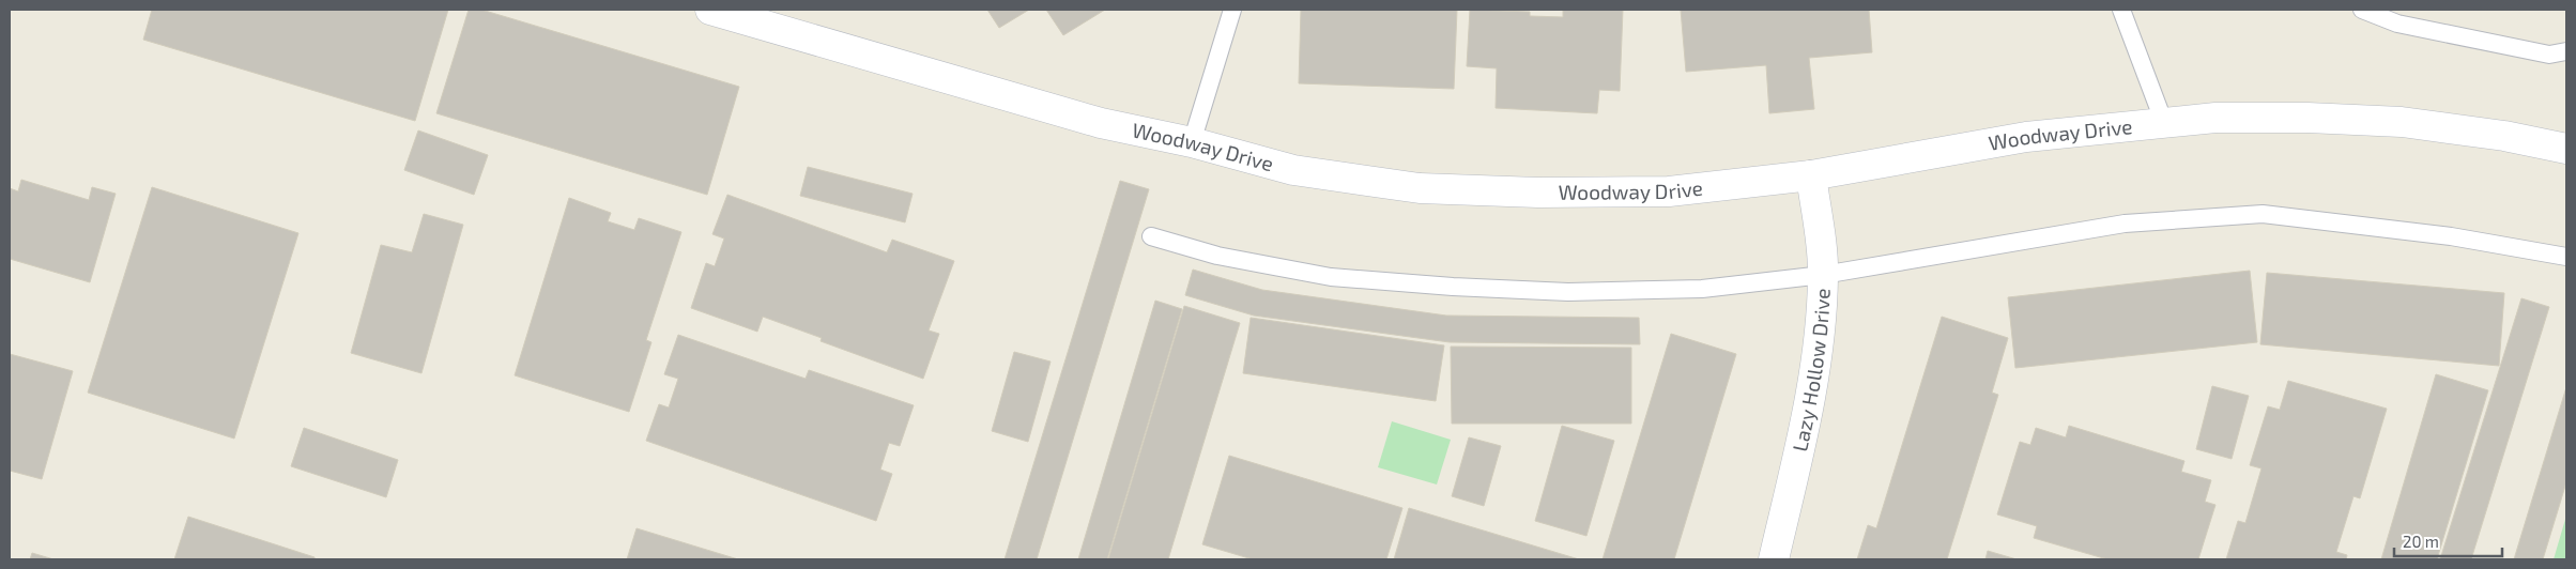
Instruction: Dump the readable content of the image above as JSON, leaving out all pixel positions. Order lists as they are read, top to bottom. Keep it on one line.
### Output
{"streets":{"street":["Woodway Drive","Lazy Hollow Drive"]},"crossings":[["Woodway Drive","Lazy Hollow Drive"]],"scale_bar":"20 m"}
